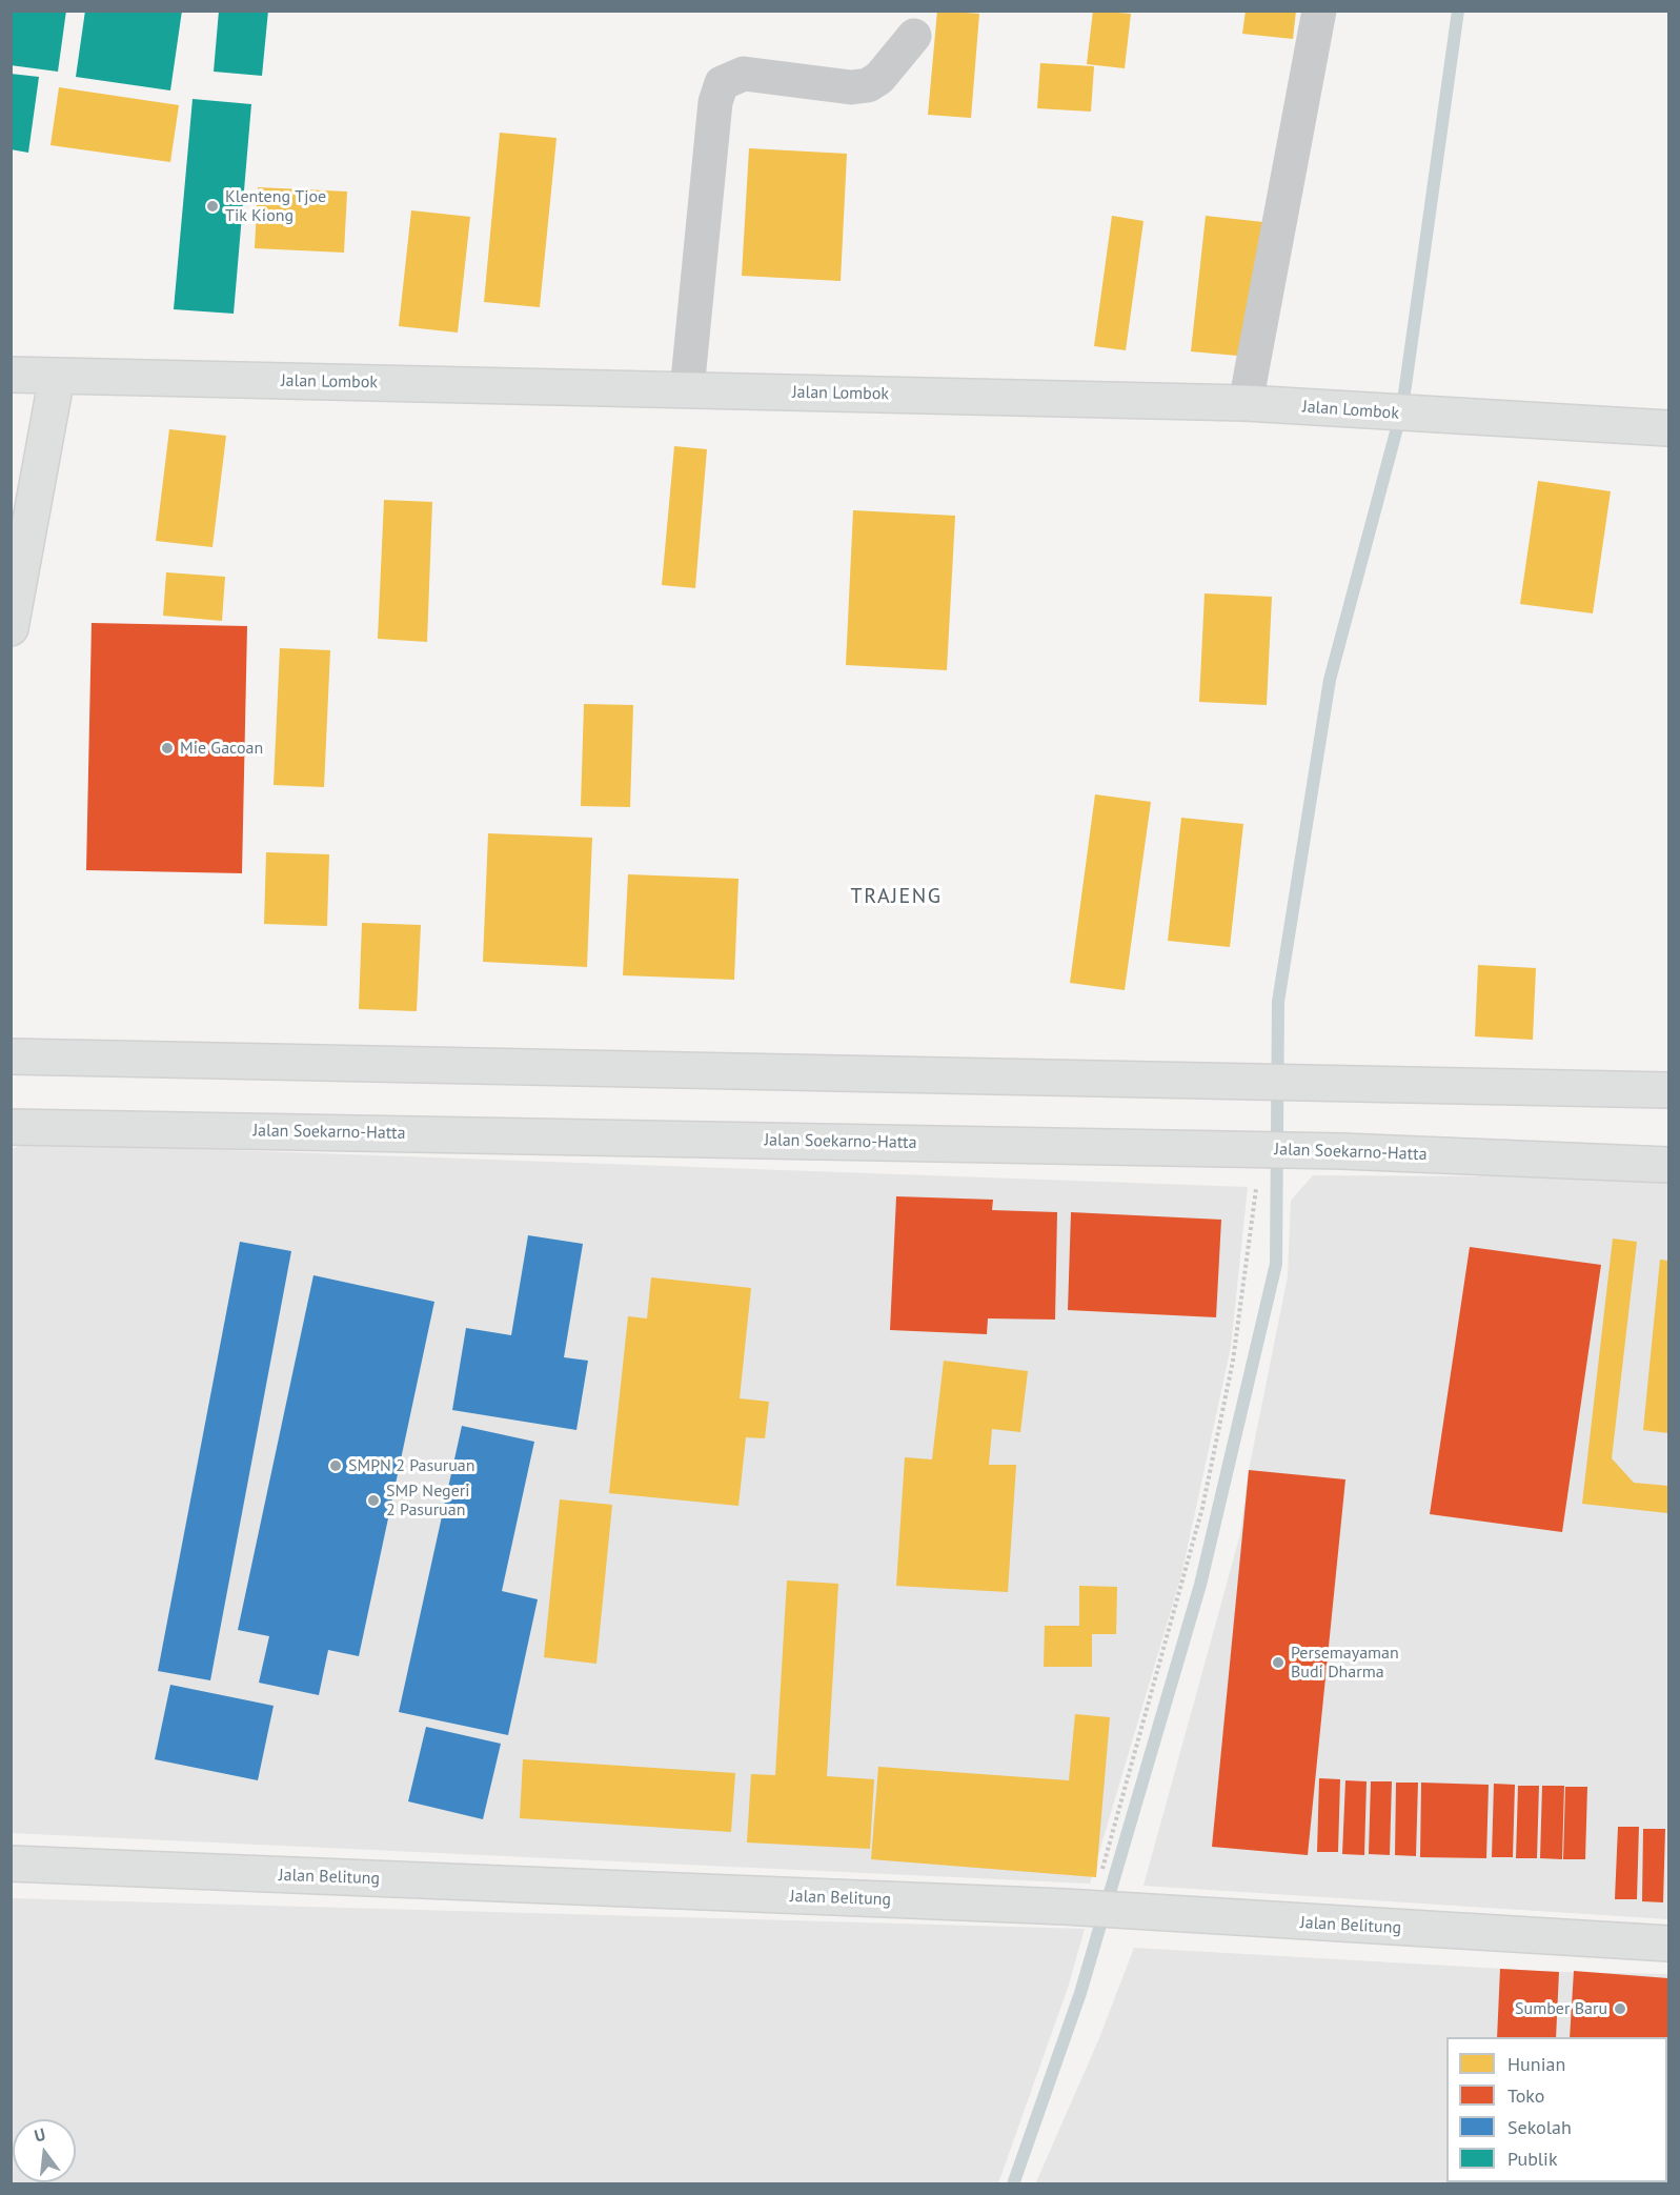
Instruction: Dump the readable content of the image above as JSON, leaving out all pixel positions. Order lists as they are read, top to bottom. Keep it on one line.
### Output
{"streets":{"main road":["Jalan Lombok","Jalan Soekarno-Hatta","Jalan Belitung"]},"districts":["TRAJENG"],"places":["Klenteng Tjoe Tik Kiong","Mie Gacoan","SMPN 2 Pasuruan","SMP Negeri 2 Pasuruan","Persemayaman Budi Dharma","Sumber Baru"],"legend":["Hunian","Toko","Sekolah","Publik"],"north":"top"}
